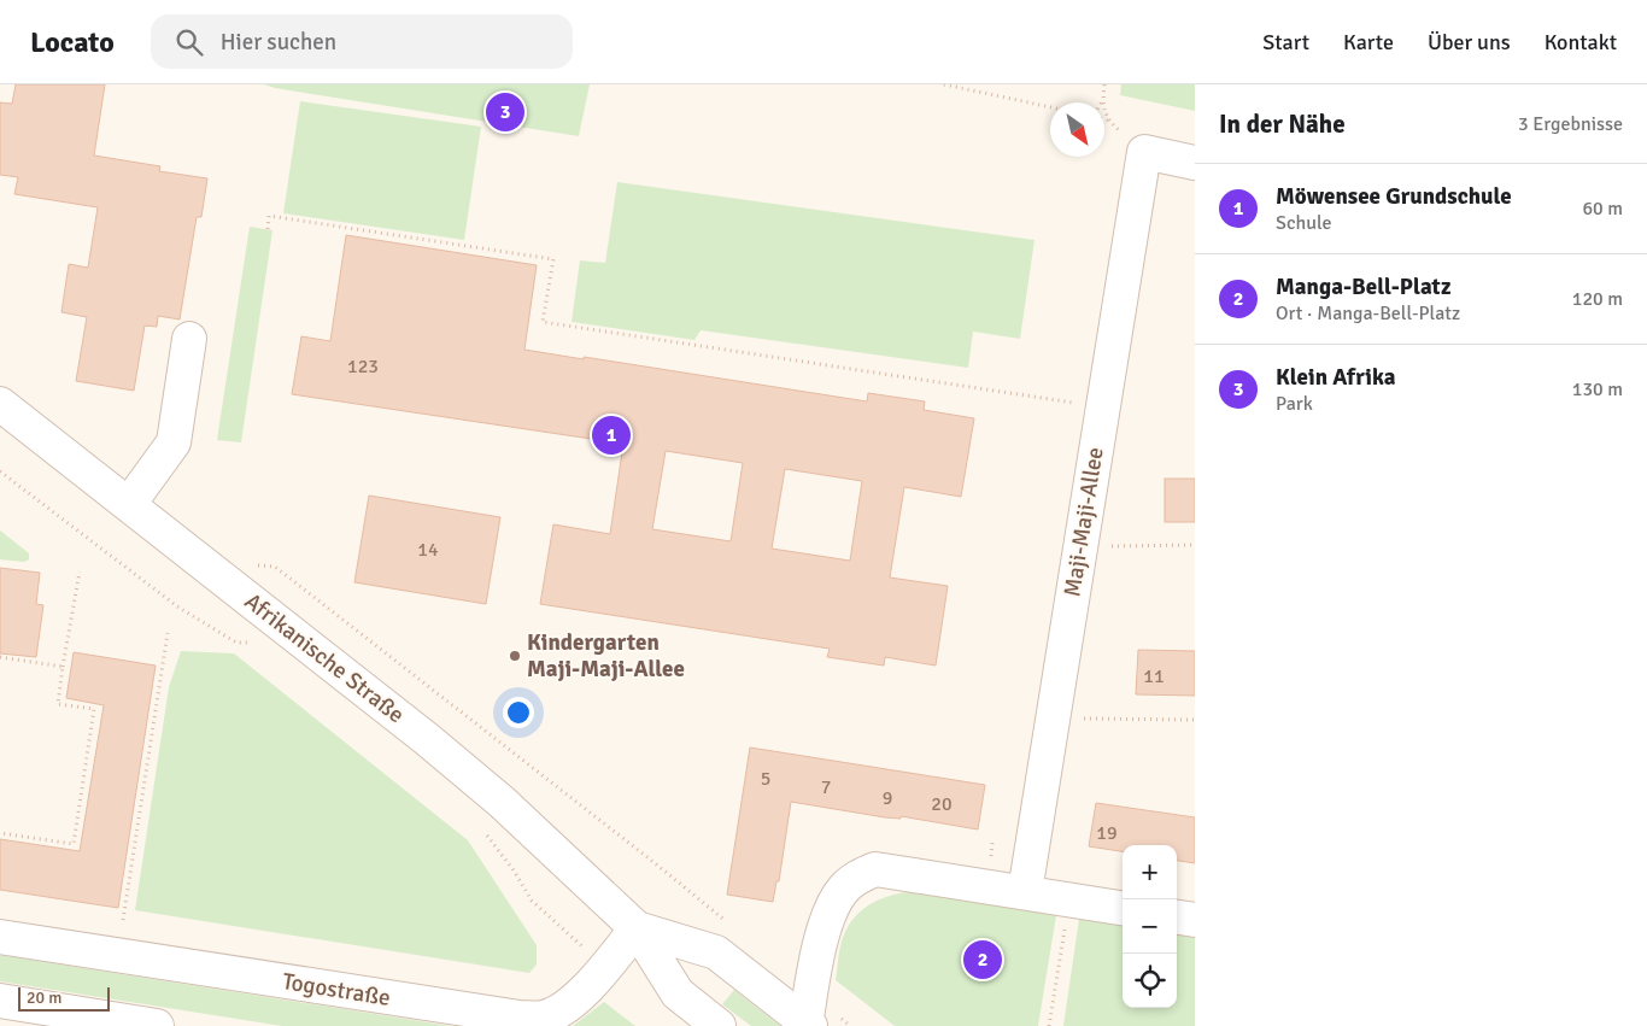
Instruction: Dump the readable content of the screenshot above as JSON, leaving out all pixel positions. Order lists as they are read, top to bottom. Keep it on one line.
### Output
{"streets":{"street":["Maji-Maji-Allee","Afrikanische Straße","Togostraße"]},"crossings":[["Afrikanische Straße","Togostraße"]],"places":["Kindergarten Maji-Maji-Allee"],"house_numbers":["123","14","11","5","7","9","20","19"],"scale_bar":"20 m","north":"bottom right","page":{"header":"Locato","search":"Hier suchen","nav":["Start","Karte","Über uns","Kontakt"],"heading":["In der Nähe","3 Ergebnisse"],"pins":["3","1","2"],"list":[{"mark":"1","name":"Möwensee Grundschule","note":"Schule","value":"60 m"},{"mark":"2","name":"Manga-Bell-Platz","note":"Ort · Manga-Bell-Platz","value":"120 m"},{"mark":"3","name":"Klein Afrika","note":"Park","value":"130 m"}],"map_buttons":["+","−"],"scale":"20 m"}}
